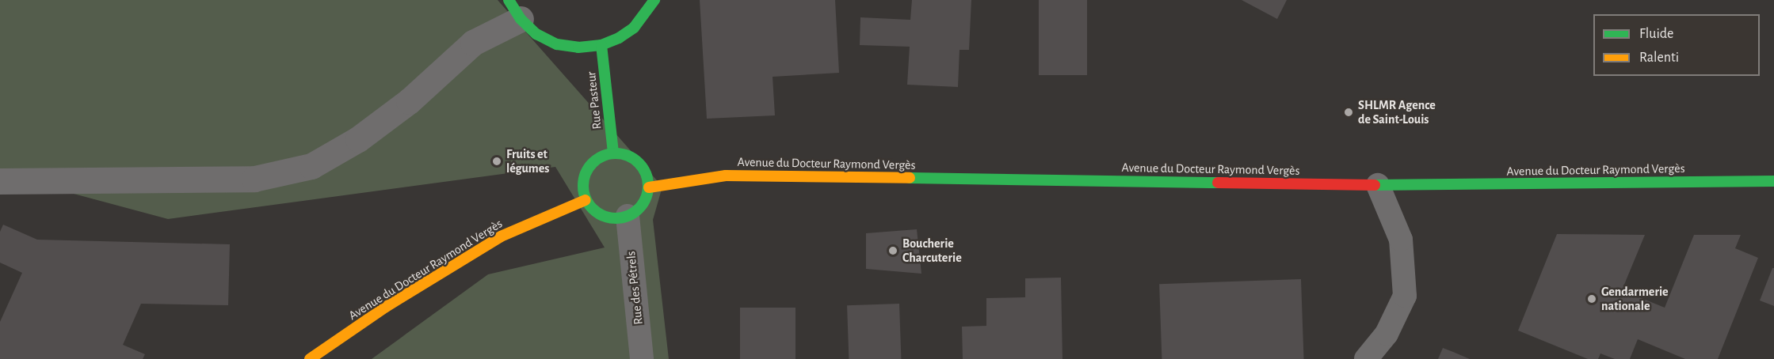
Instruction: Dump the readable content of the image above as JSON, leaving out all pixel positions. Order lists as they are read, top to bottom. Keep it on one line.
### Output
{"streets":{"main road":["Rue Pasteur","Avenue du Docteur Raymond Vergès"],"lane":["Rue des Pétrels"]},"crossings":[["Rue Pasteur","Avenue du Docteur Raymond Vergès"],["Rue Pasteur","Rue des Pétrels"],["Avenue du Docteur Raymond Vergès","Rue des Pétrels"]],"places":["SHLMR Agence de Saint-Louis","Fruits et légumes","Boucherie Charcuterie","Gendarmerie nationale"],"legend":["Fluide","Ralenti"]}
